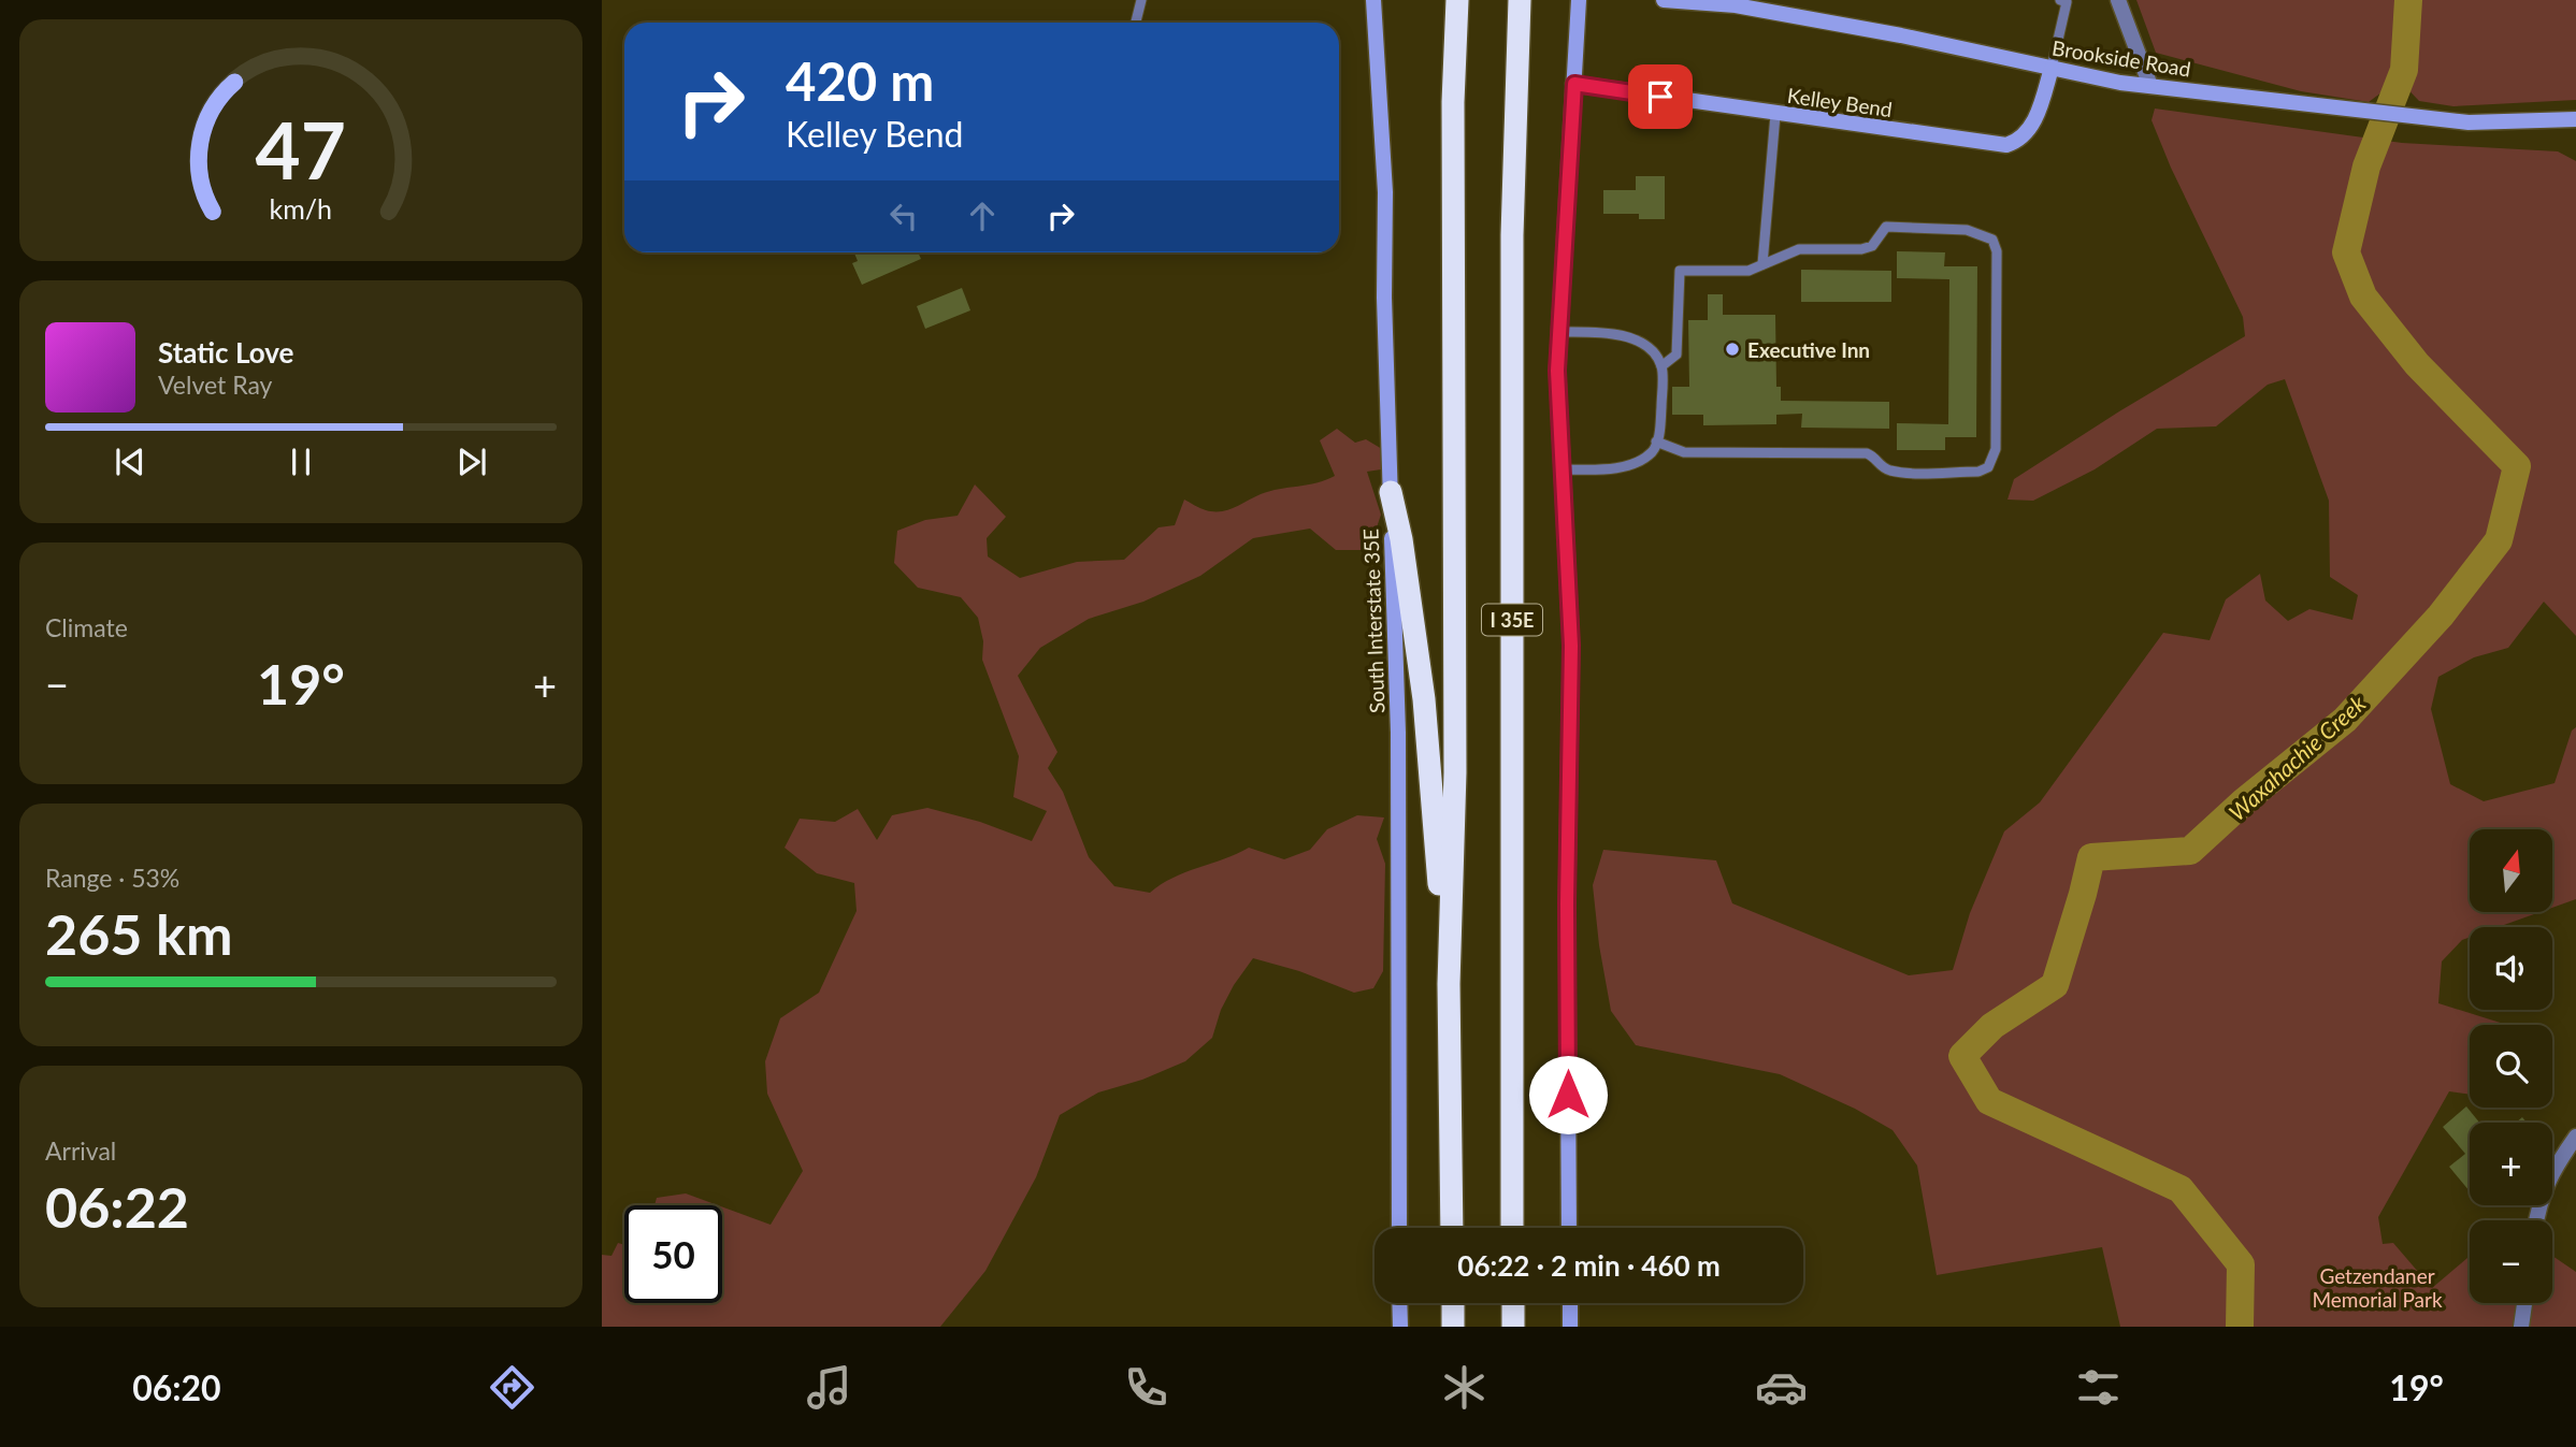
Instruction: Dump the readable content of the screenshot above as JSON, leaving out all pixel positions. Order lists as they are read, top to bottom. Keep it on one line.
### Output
{"streets":{"highway":["I 35E"],"main road":["Brookside Road","Kelley Bend","South Interstate 35E"]},"crossings":[["Brookside Road","Kelley Bend"]],"water":["Waxahachie Creek"],"parks":["Getzendaner Memorial Park"],"places":["Executive Inn"],"north":"top","page":{"turn":["420 m","Kelley Bend"],"song":["Static Love","Velvet Ray"],"tile":["Climate",["Range · 53%","265 km"],["Arrival","06:22"]],"heat":["−","19°","+"],"map_buttons":["+","−"],"limit":"50","trip":"06:22 · 2 min · 460 m","tabs":["06:20","19°"],"gauge":["47","km/h"]}}
